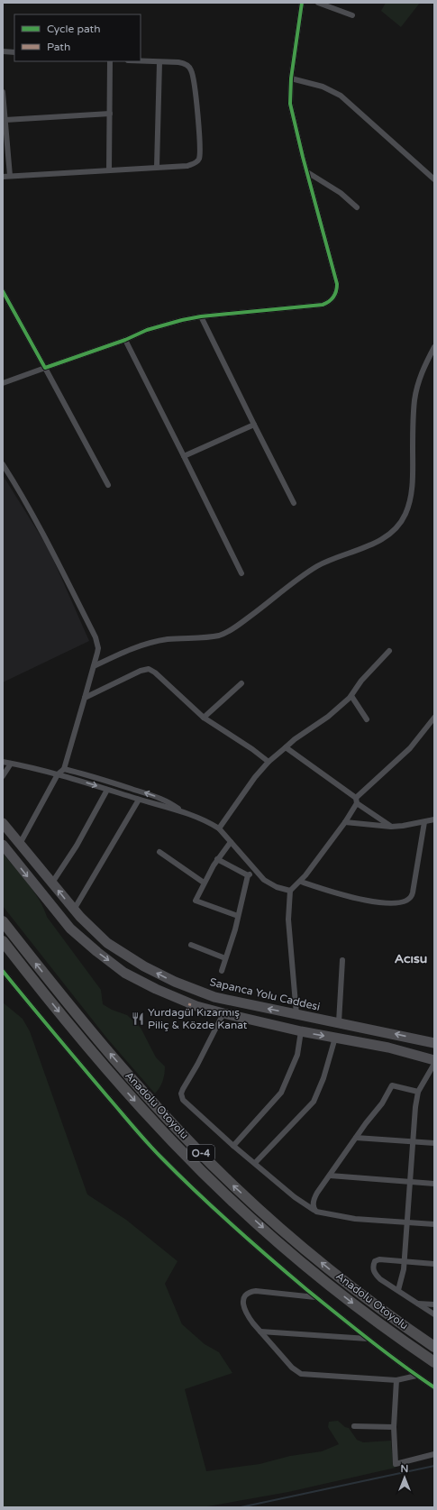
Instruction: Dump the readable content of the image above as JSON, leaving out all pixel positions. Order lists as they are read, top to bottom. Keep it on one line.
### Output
{"streets":{"highway":["Sapanca Yolu Caddesi","Anadolu Otoyolu","O-4"]},"districts":["Acısu"],"places":{"restaurant":["Yurdagül Kızarmış Piliç & Közde Kanat"]},"legend":["Cycle path","Path"],"north":"top"}
